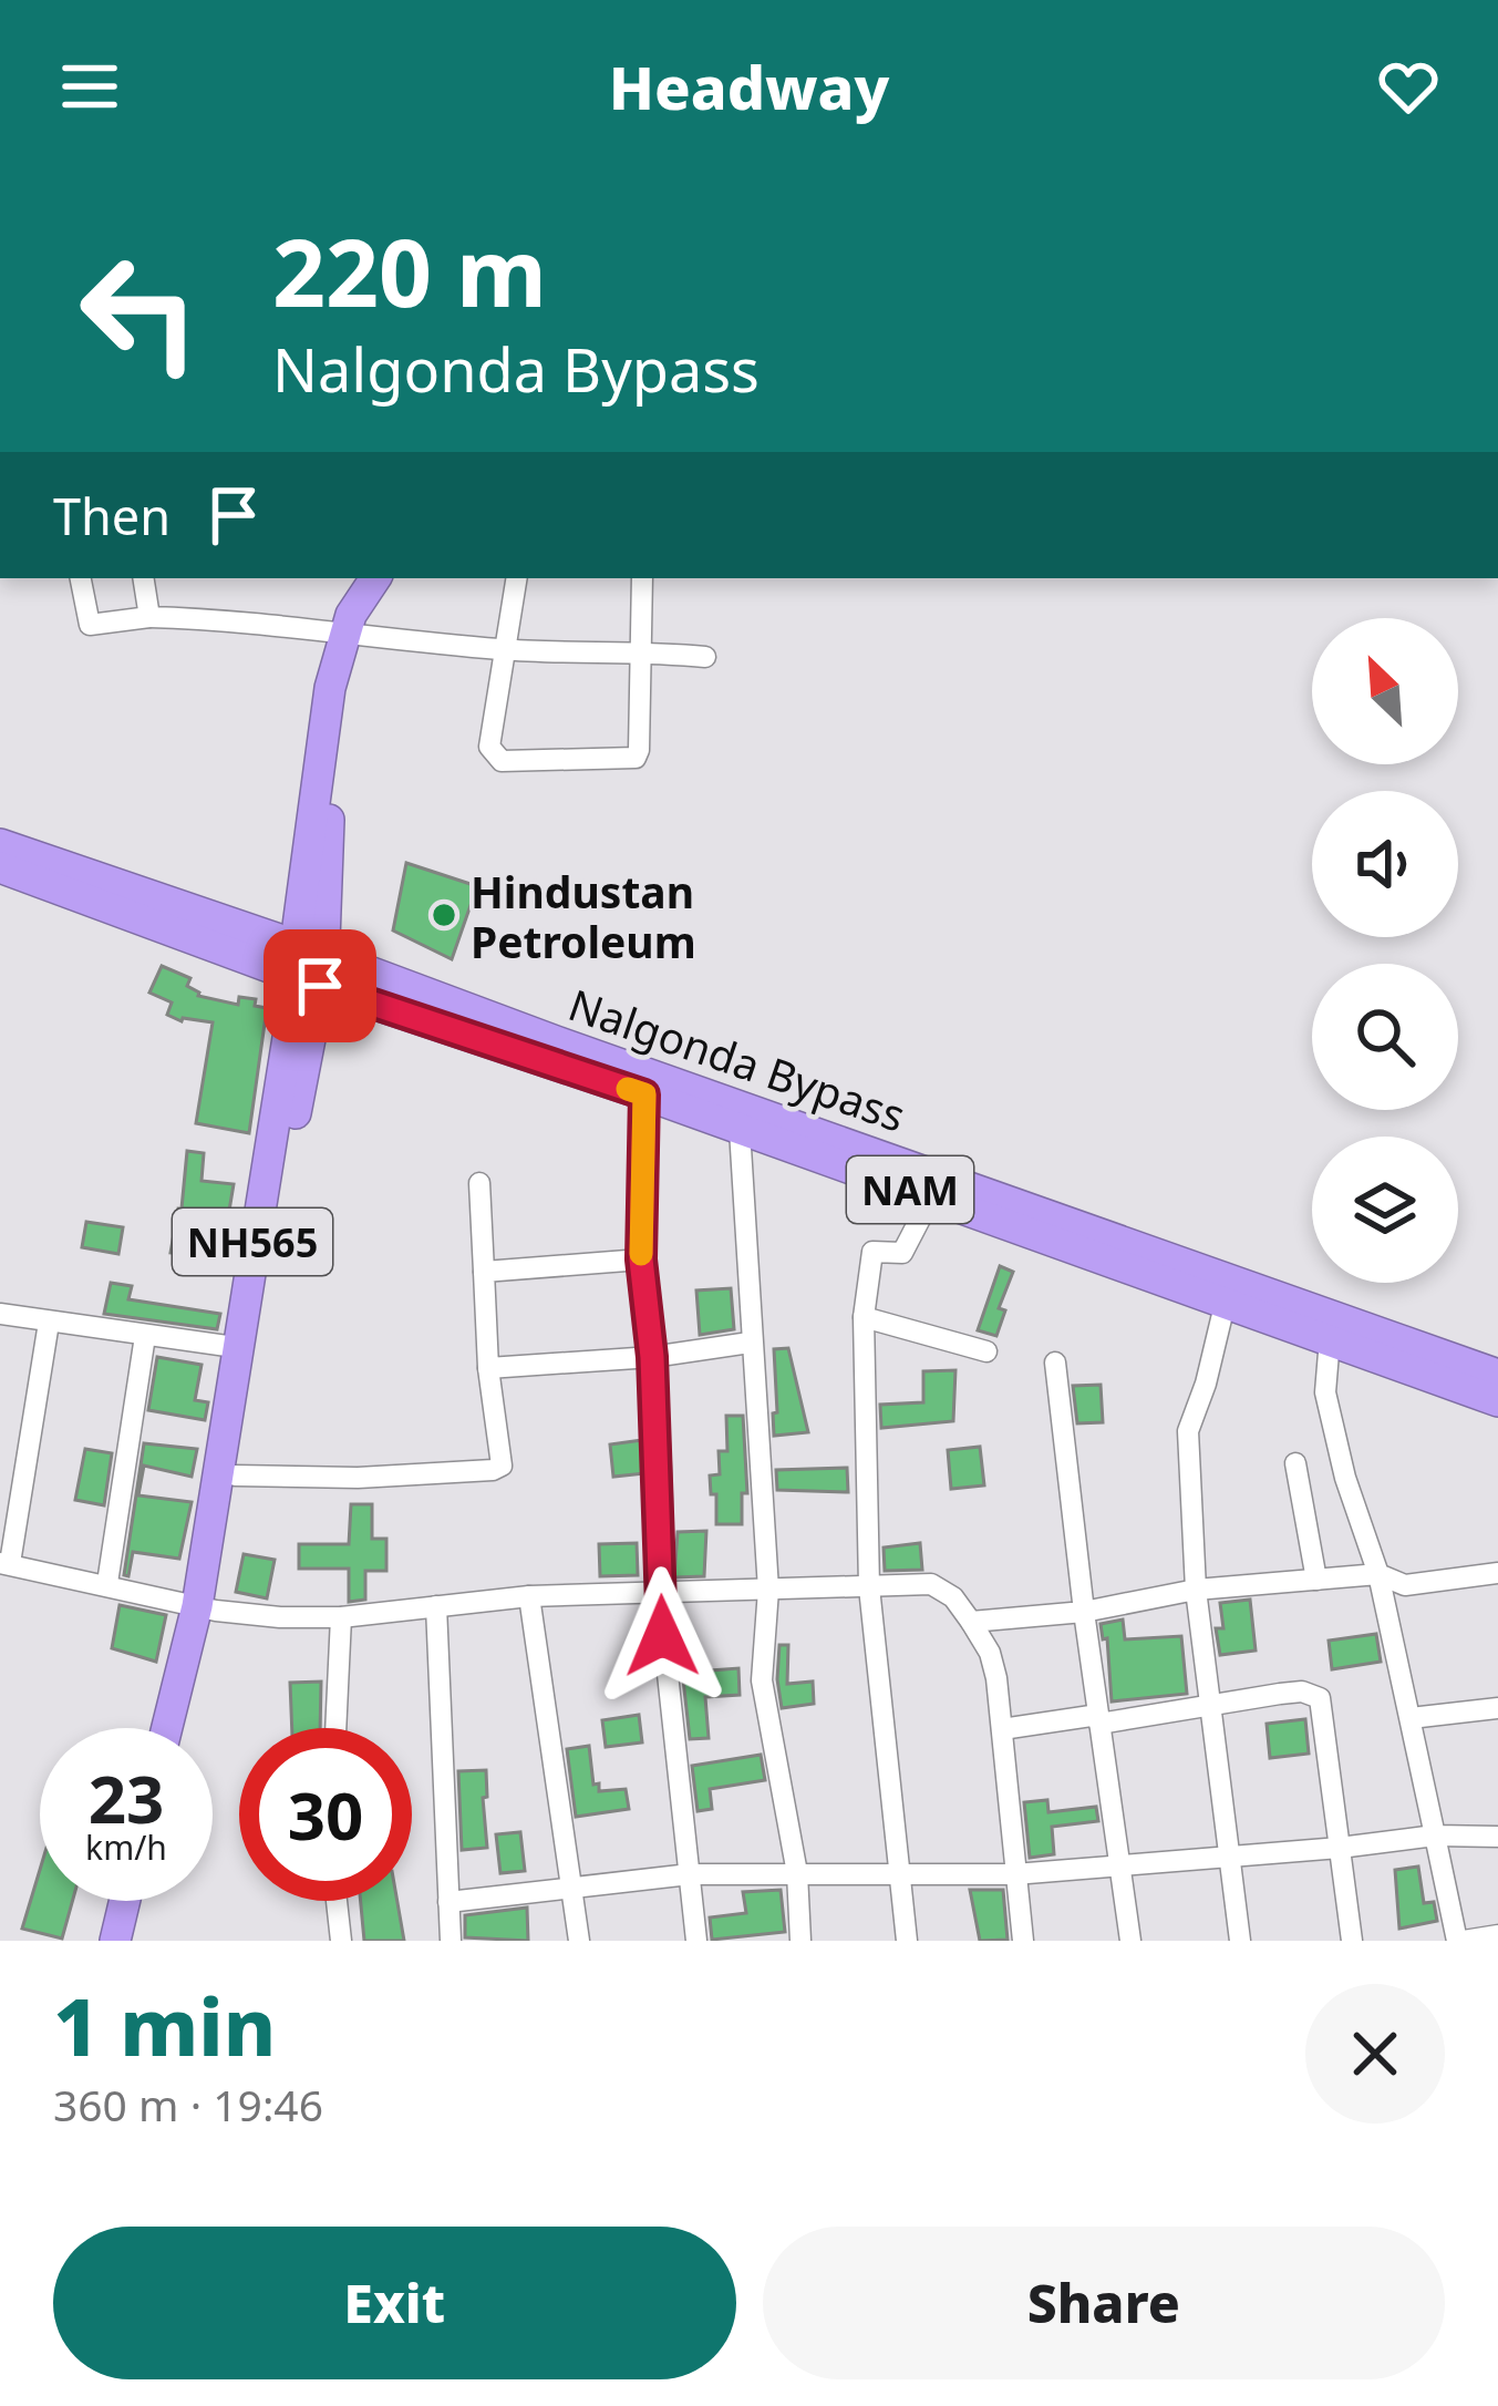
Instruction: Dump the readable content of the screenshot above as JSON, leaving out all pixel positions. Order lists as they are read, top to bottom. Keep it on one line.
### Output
{"streets":{"highway":["Nalgonda Bypass","NAM","NH565"]},"crossings":[["Nalgonda Bypass","NH565"]],"places":["Hindustan Petroleum"],"north":"top left","page":{"header":"Headway","turn":["220 m","Nalgonda Bypass"],"then":"Then","speed":"23 km/h","limit":"30","heading":["1 min","360 m · 19:46"],"buttons":["Exit","Share"]}}
